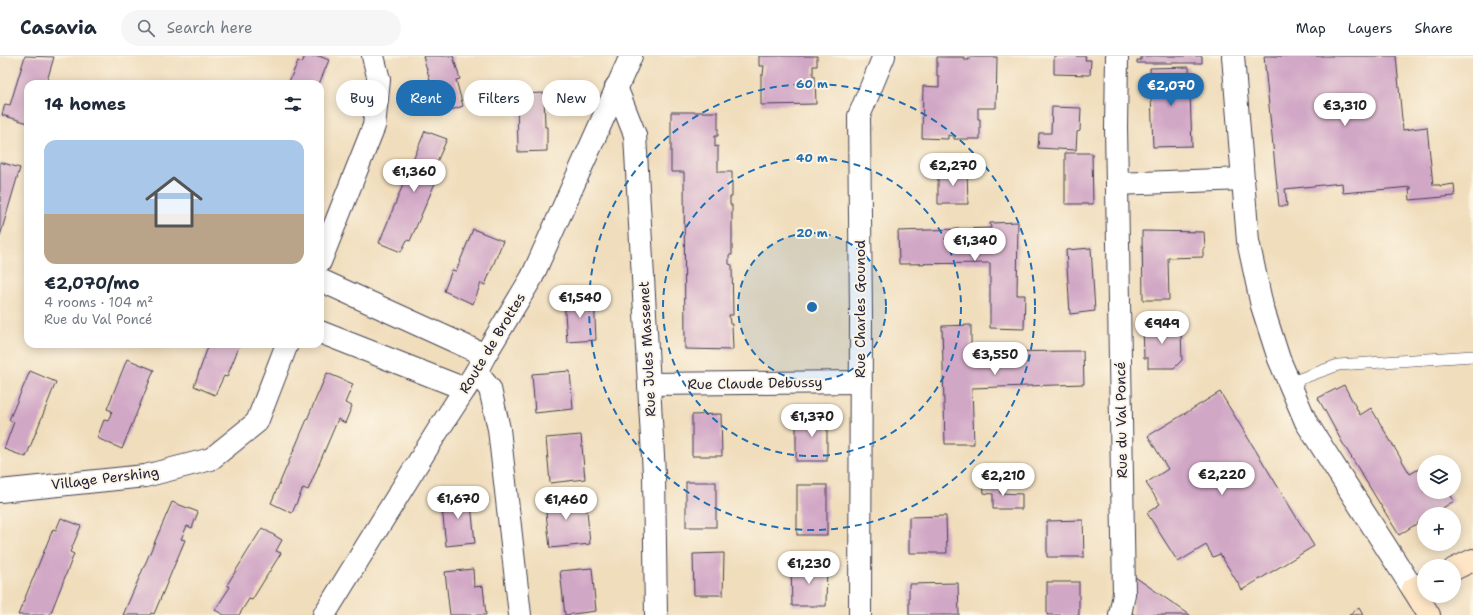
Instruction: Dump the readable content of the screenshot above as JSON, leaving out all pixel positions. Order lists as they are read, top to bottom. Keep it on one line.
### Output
{"streets":{"street":["Rue Charles Gounod","Route de Brottes","Rue Jules Massenet","Rue Claude Debussy","Rue du Val Poncé","Village Pershing"]},"crossings":[["Rue Charles Gounod","Rue Claude Debussy"],["Route de Brottes","Rue Jules Massenet"],["Rue Jules Massenet","Rue Claude Debussy"]],"page":{"header":"Casavia","search":"Search here","nav":["Map","Layers","Share"],"price":["€2,070","€3,310","€2,270","€1,360","€1,340","€1,540","€949","€3,550","€1,370","€2,220","€2,210","€1,670","€1,460","€1,230"],"chip":["Buy","Rent","Filters","New"],"heading":"14 homes","list":[{"name":"€2,070/mo","note":"4 rooms · 104 m² · Rue du Val Poncé"}],"map_buttons":["+","−"]},"rings":["60 m","40 m","20 m"]}
